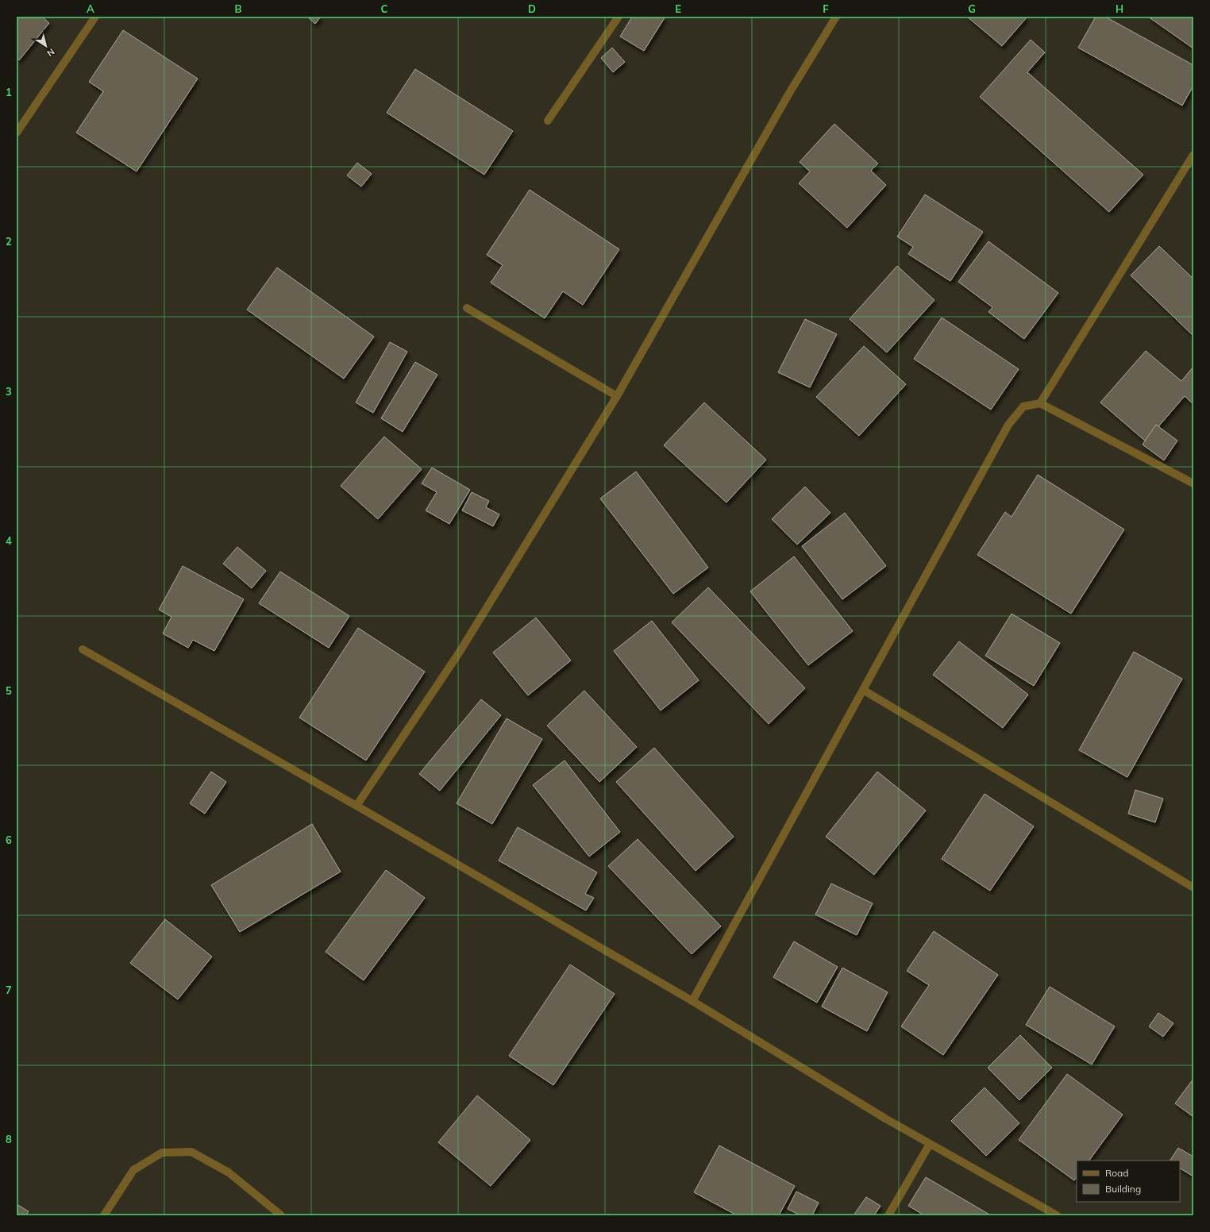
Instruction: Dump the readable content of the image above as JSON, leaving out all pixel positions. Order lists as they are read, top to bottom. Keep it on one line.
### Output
{"legend":["Road","Building"],"north":"bottom right","grid":{"columns":["A","B","C","D","E","F","G","H"],"rows":["1","2","3","4","5","6","7","8"]}}
